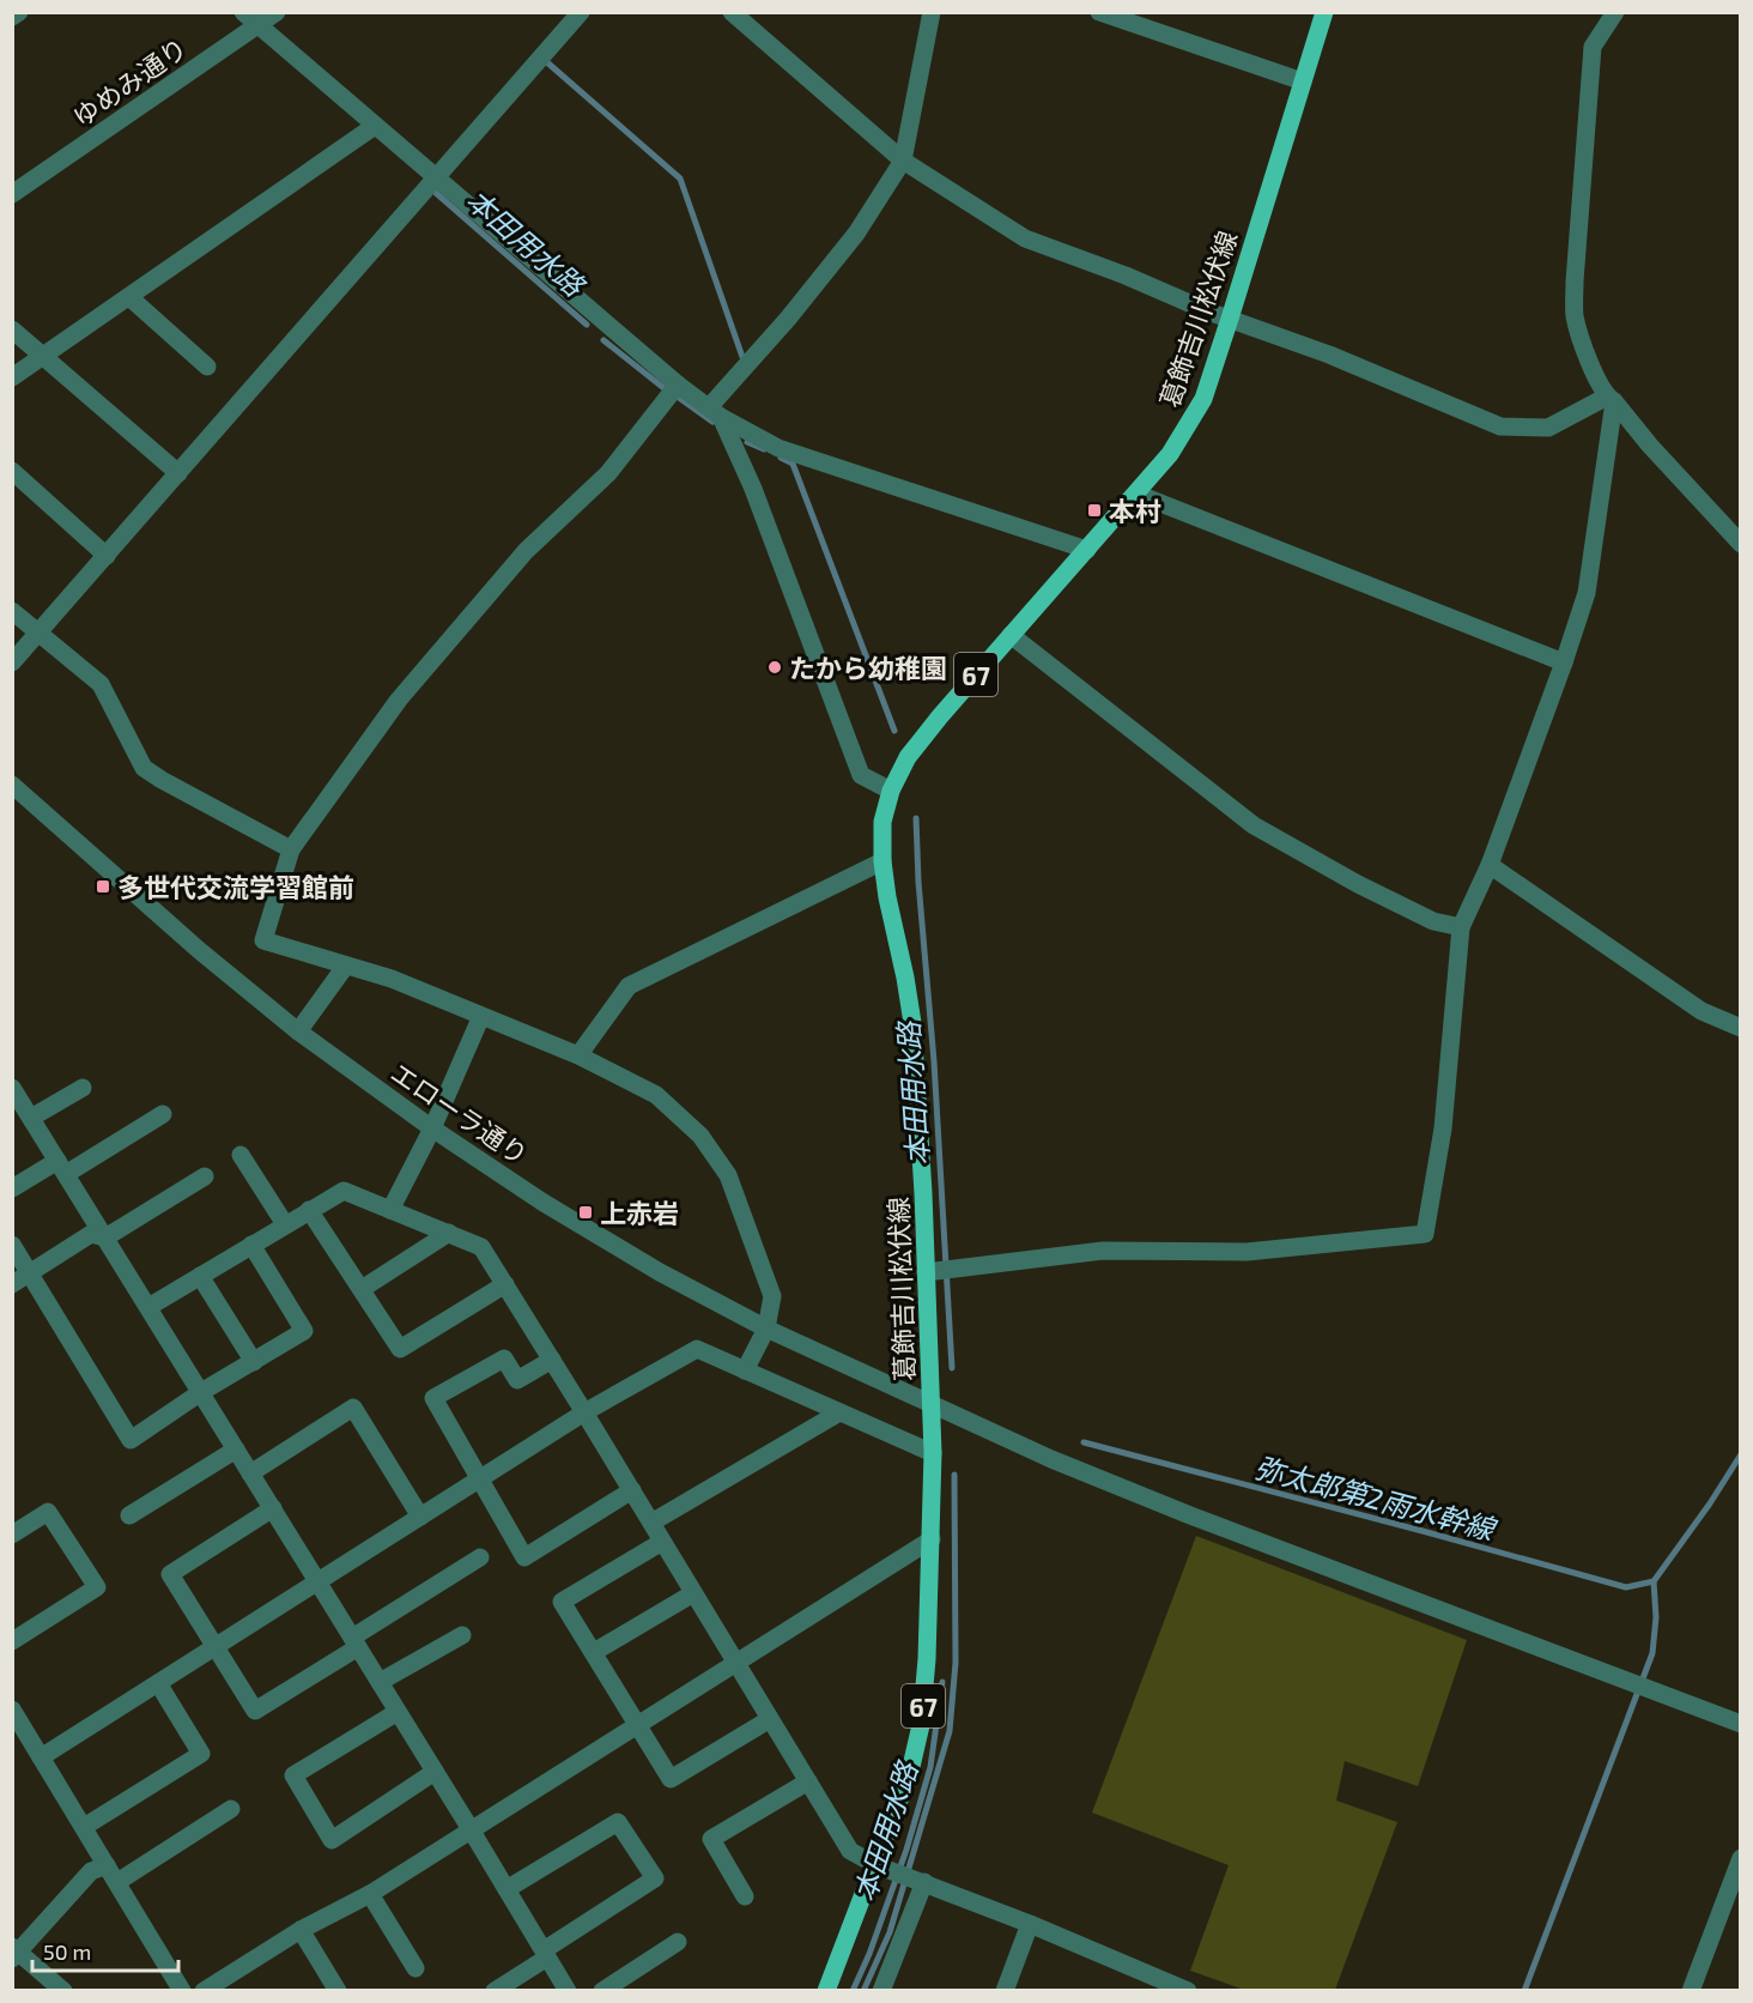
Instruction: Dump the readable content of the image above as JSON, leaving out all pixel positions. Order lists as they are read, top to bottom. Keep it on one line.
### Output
{"streets":{"main road":["葛飾吉川松伏線","67"],"street":["ゆめみ通り","エローラ通り"]},"crossings":[["葛飾吉川松伏線","エローラ通り"]],"water":["本田用水路","弥太郎第2雨水幹線"],"places":{"transit":["本村","多世代交流学習館前","上赤岩"],"other":["たから幼稚園"]},"scale_bar":"50 m"}
